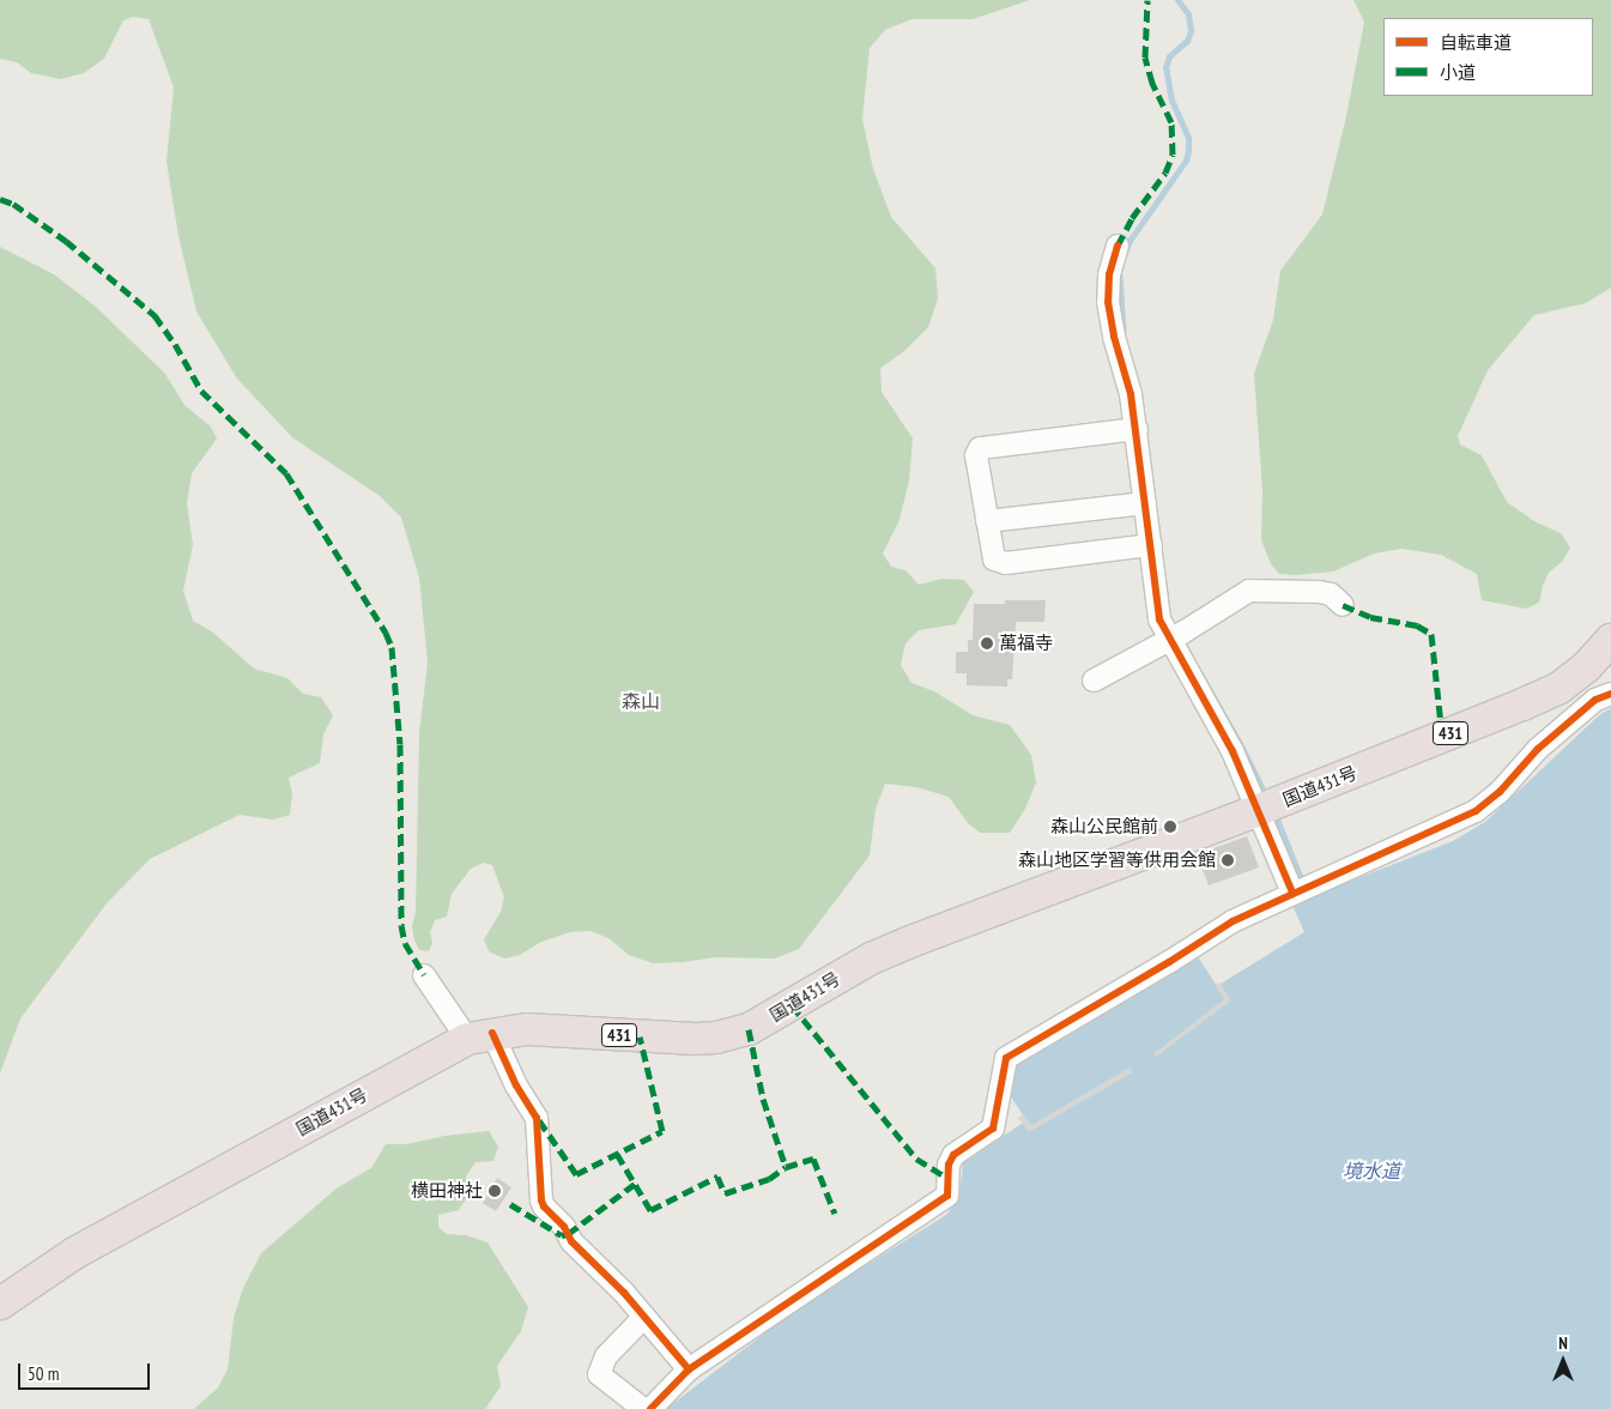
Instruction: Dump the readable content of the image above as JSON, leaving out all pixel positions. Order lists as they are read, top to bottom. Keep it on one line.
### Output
{"streets":{"highway":["431","国道431号"]},"districts":["森山"],"water":["境水道"],"places":["萬福寺","森山公民館前","森山地区学習等供用会館","横田神社"],"legend":["自転車道","小道"],"scale_bar":"50 m","north":"top"}
